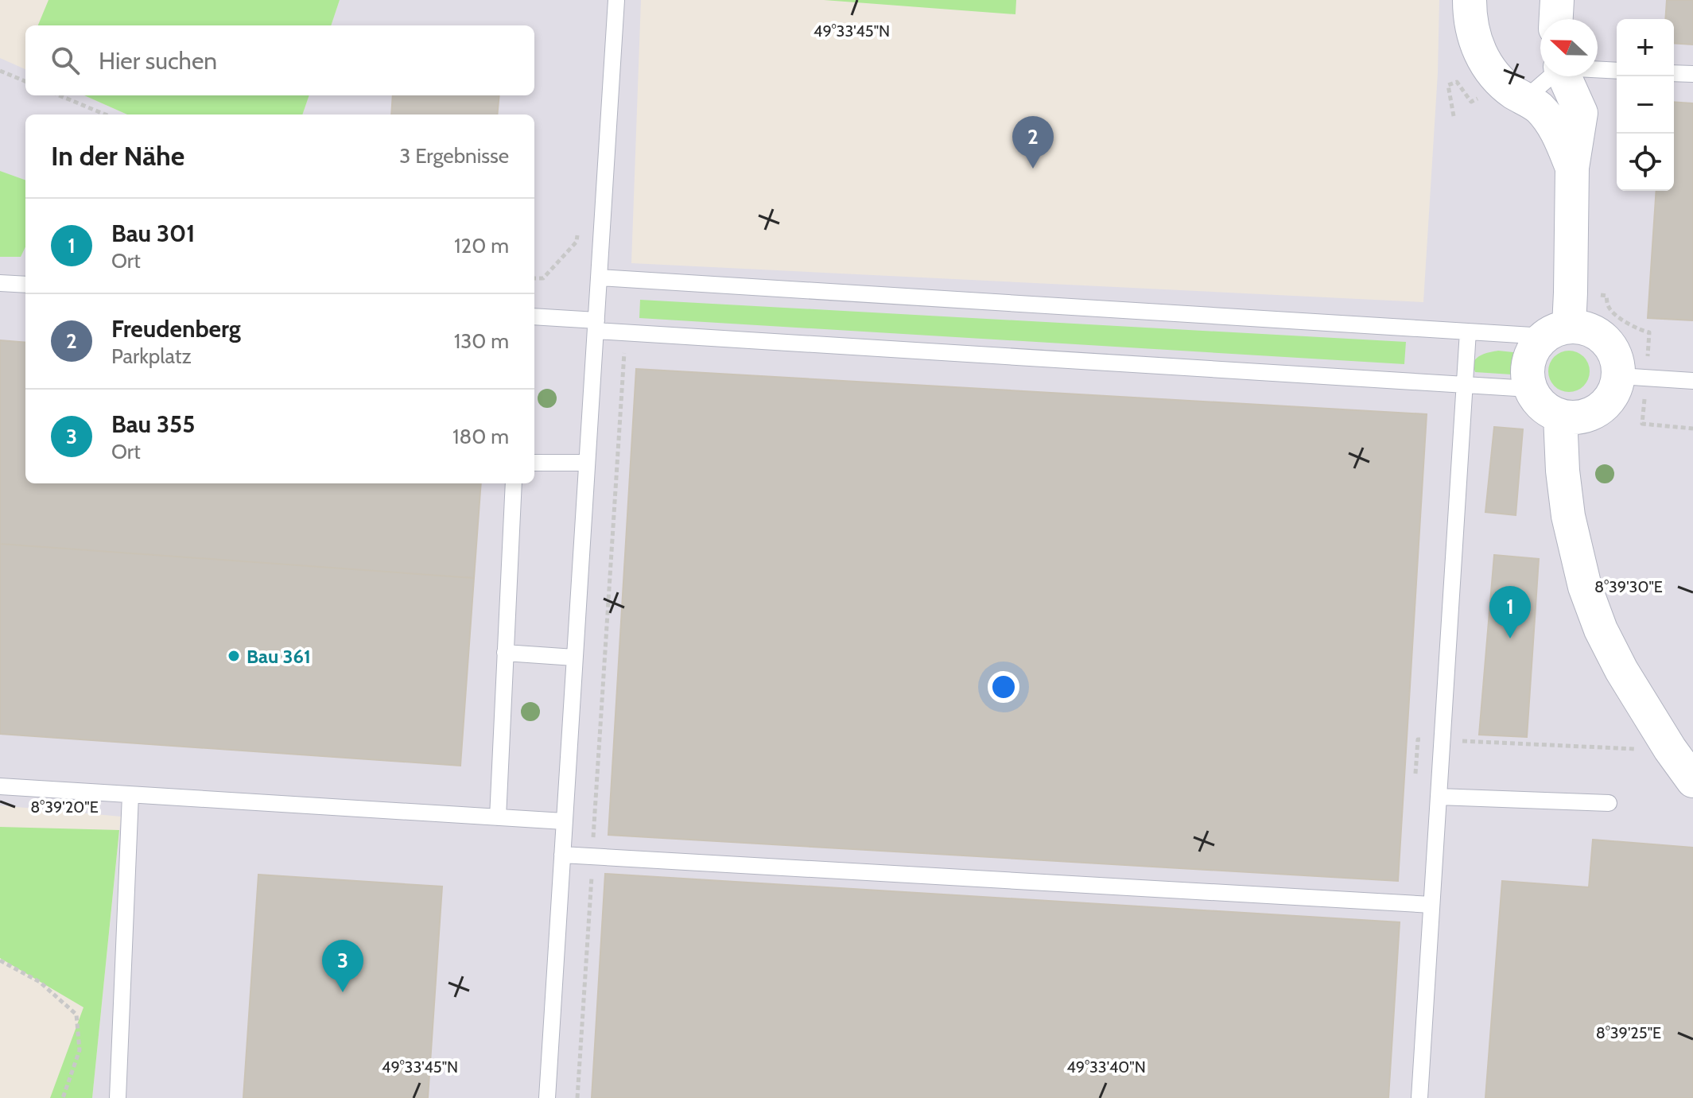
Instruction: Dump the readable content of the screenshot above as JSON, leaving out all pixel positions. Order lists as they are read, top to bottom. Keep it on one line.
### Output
{"places":["Bau 361"],"north":"left","page":{"map_buttons":["+","−"],"search":"Hier suchen","heading":["In der Nähe","3 Ergebnisse"],"pins":["2","1","3"],"list":[{"mark":"1","name":"Bau 301","note":"Ort","value":"120 m"},{"mark":"2","name":"Freudenberg","note":"Parkplatz","value":"130 m"},{"mark":"3","name":"Bau 355","note":"Ort","value":"180 m"}]},"coordinates":["49°33'45\"N","8°39'30\"E","8°39'20\"E","8°39'25\"E","49°33'40\"N"]}
